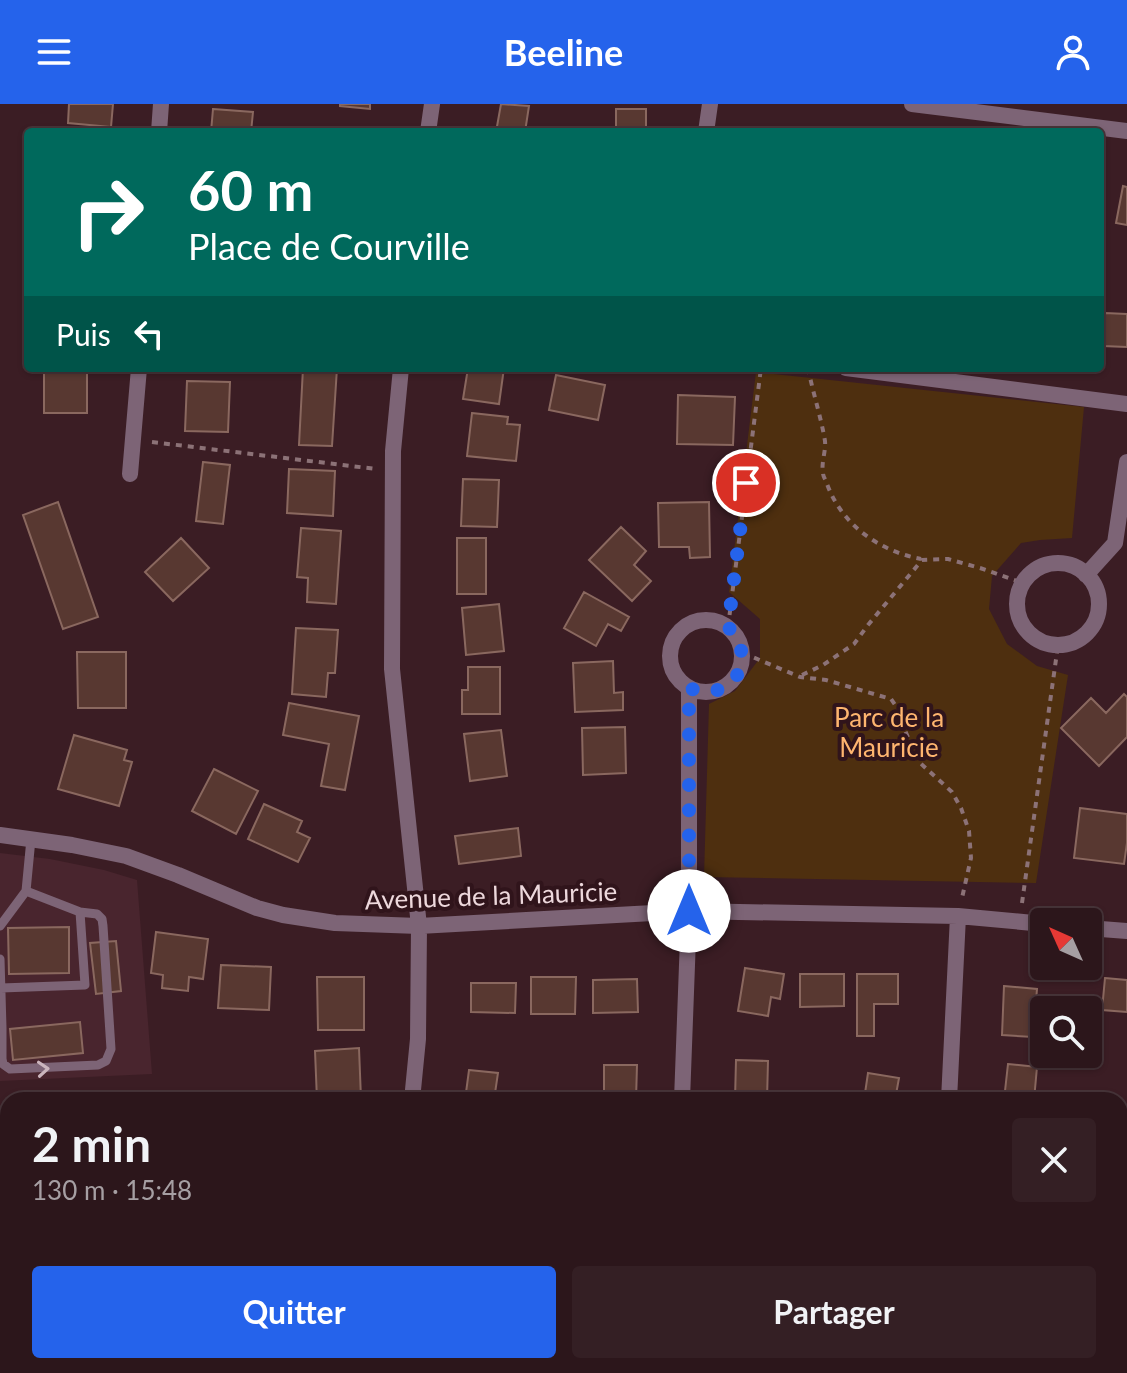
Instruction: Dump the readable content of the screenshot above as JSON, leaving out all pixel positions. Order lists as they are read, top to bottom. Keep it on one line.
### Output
{"streets":{"street":["Avenue de la Mauricie"]},"parks":["Parc de la Mauricie"],"north":"top left","page":{"header":"Beeline","turn":["60 m","Place de Courville"],"then":"Puis","heading":["2 min","130 m · 15:48"],"buttons":["Quitter","Partager"]}}
